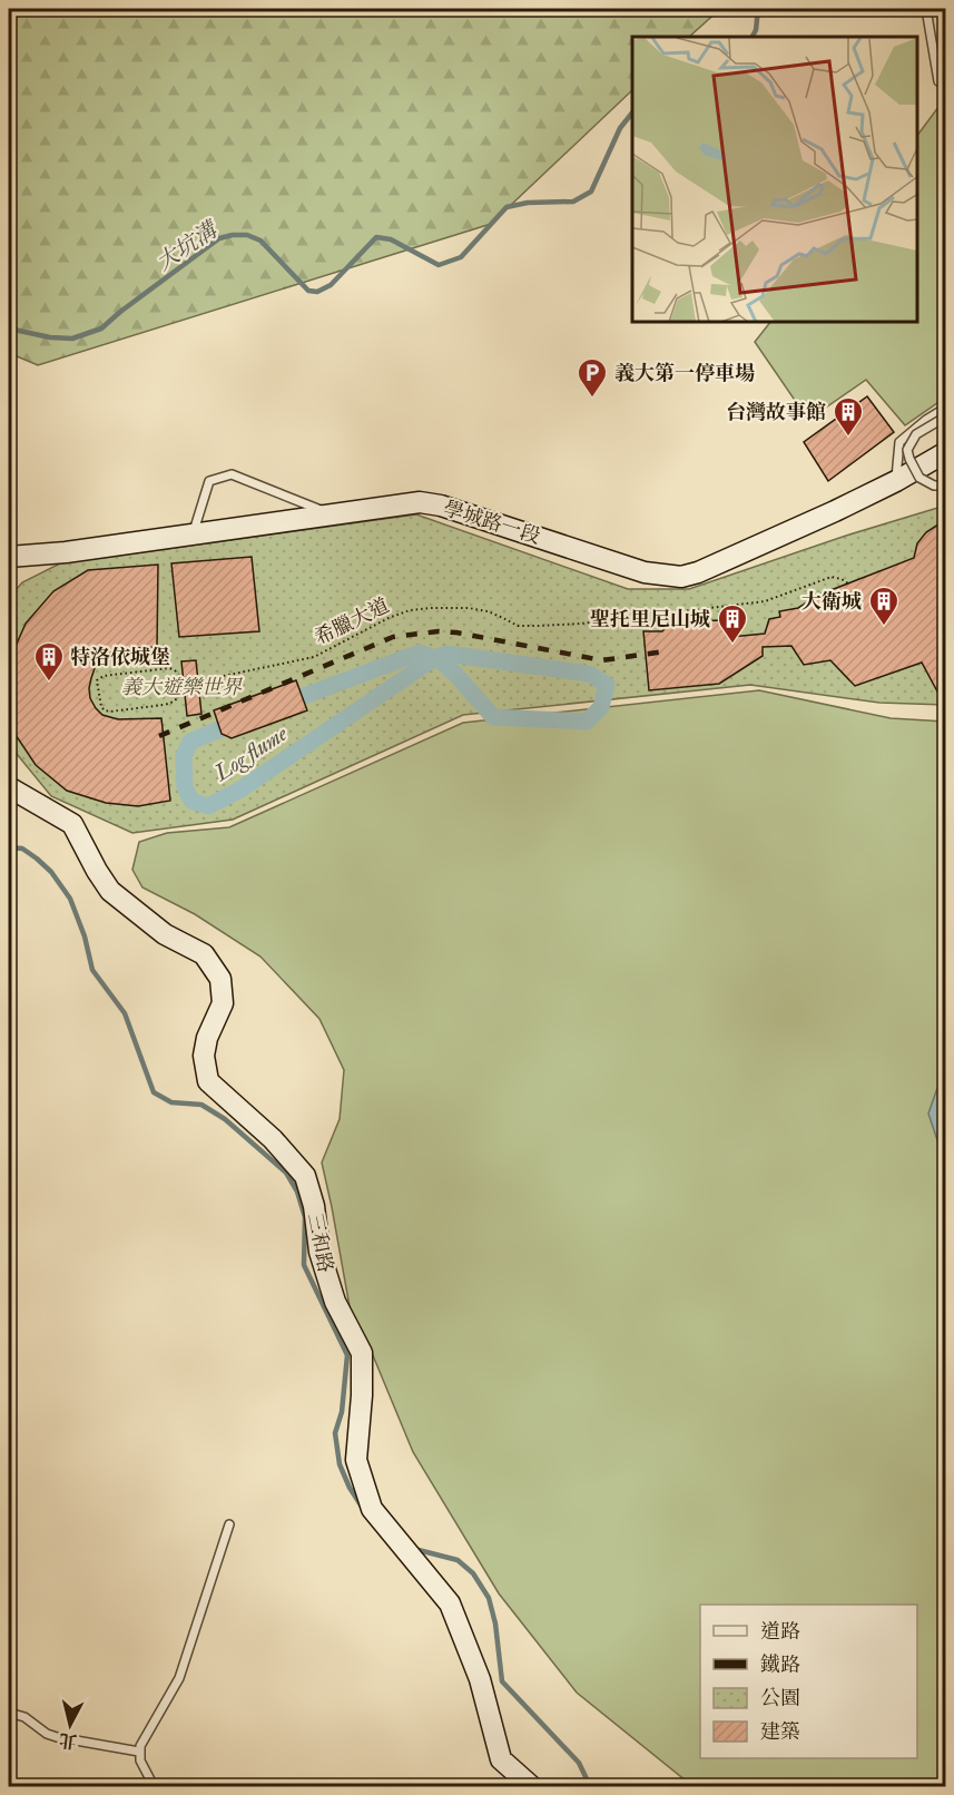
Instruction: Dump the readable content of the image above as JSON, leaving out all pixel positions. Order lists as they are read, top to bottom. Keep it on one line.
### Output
{"streets":{"street":["學城路一段","三和路"],"path":["希臘大道"]},"water":["大坑溝","Log flume"],"parks":["義大遊樂世界"],"places":{"parking":["義大第一停車場"],"building":["台灣故事館","大衛城","聖托里尼山城","特洛依城堡"]},"legend":["道路","鐵路","公園","建築"],"north":"bottom"}
